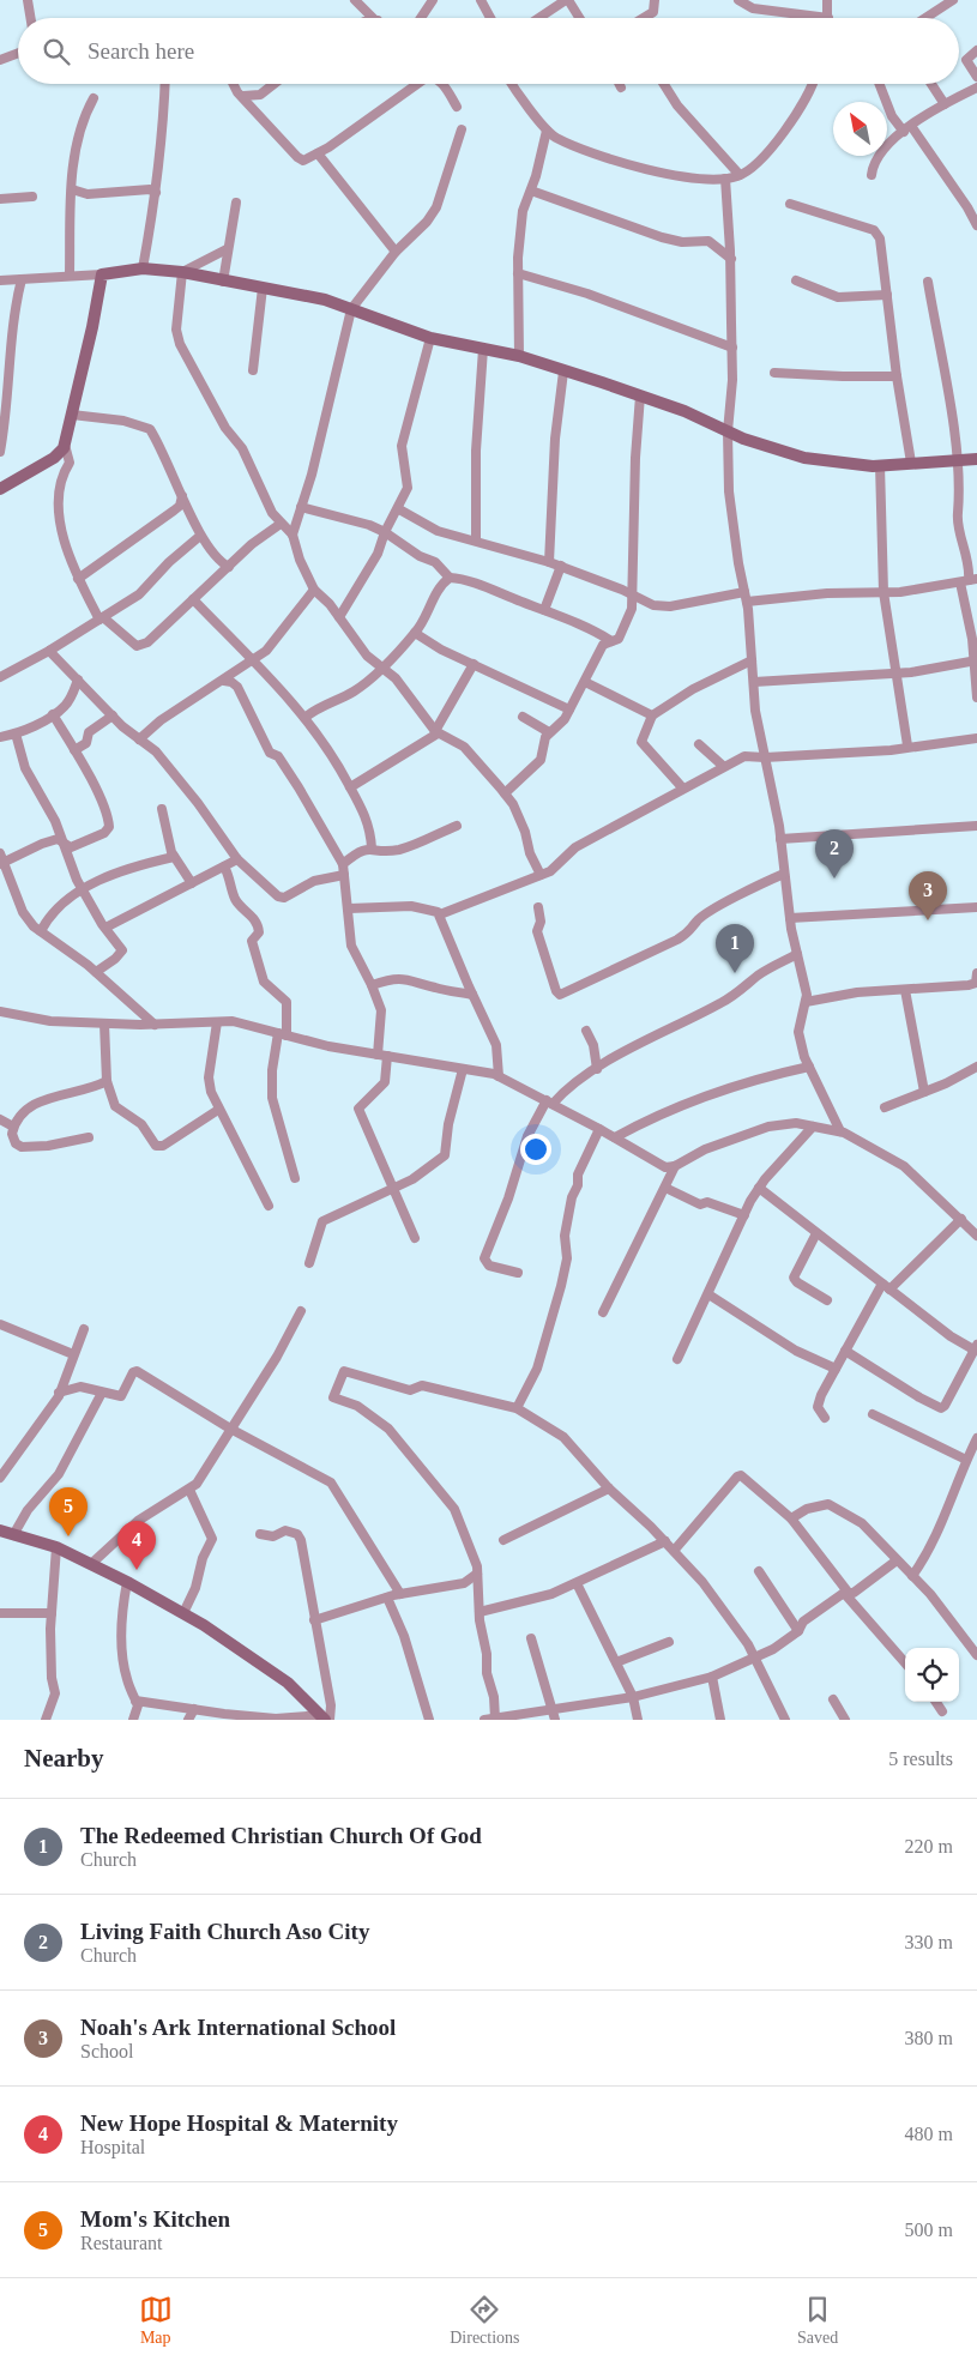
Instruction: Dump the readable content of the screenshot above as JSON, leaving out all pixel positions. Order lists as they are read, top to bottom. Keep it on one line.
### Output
{"north":"top left","page":{"search":"Search here","pins":["2","3","1","5","4"],"heading":["Nearby","5 results"],"list":[{"mark":"1","name":"The Redeemed Christian Church Of God","note":"Church","value":"220 m"},{"mark":"2","name":"Living Faith Church Aso City","note":"Church","value":"330 m"},{"mark":"3","name":"Noah's Ark International School","note":"School","value":"380 m"},{"mark":"4","name":"New Hope Hospital & Maternity","note":"Hospital","value":"480 m"},{"mark":"5","name":"Mom's Kitchen","note":"Restaurant","value":"500 m"}],"nav":["Map","Directions","Saved"]}}
